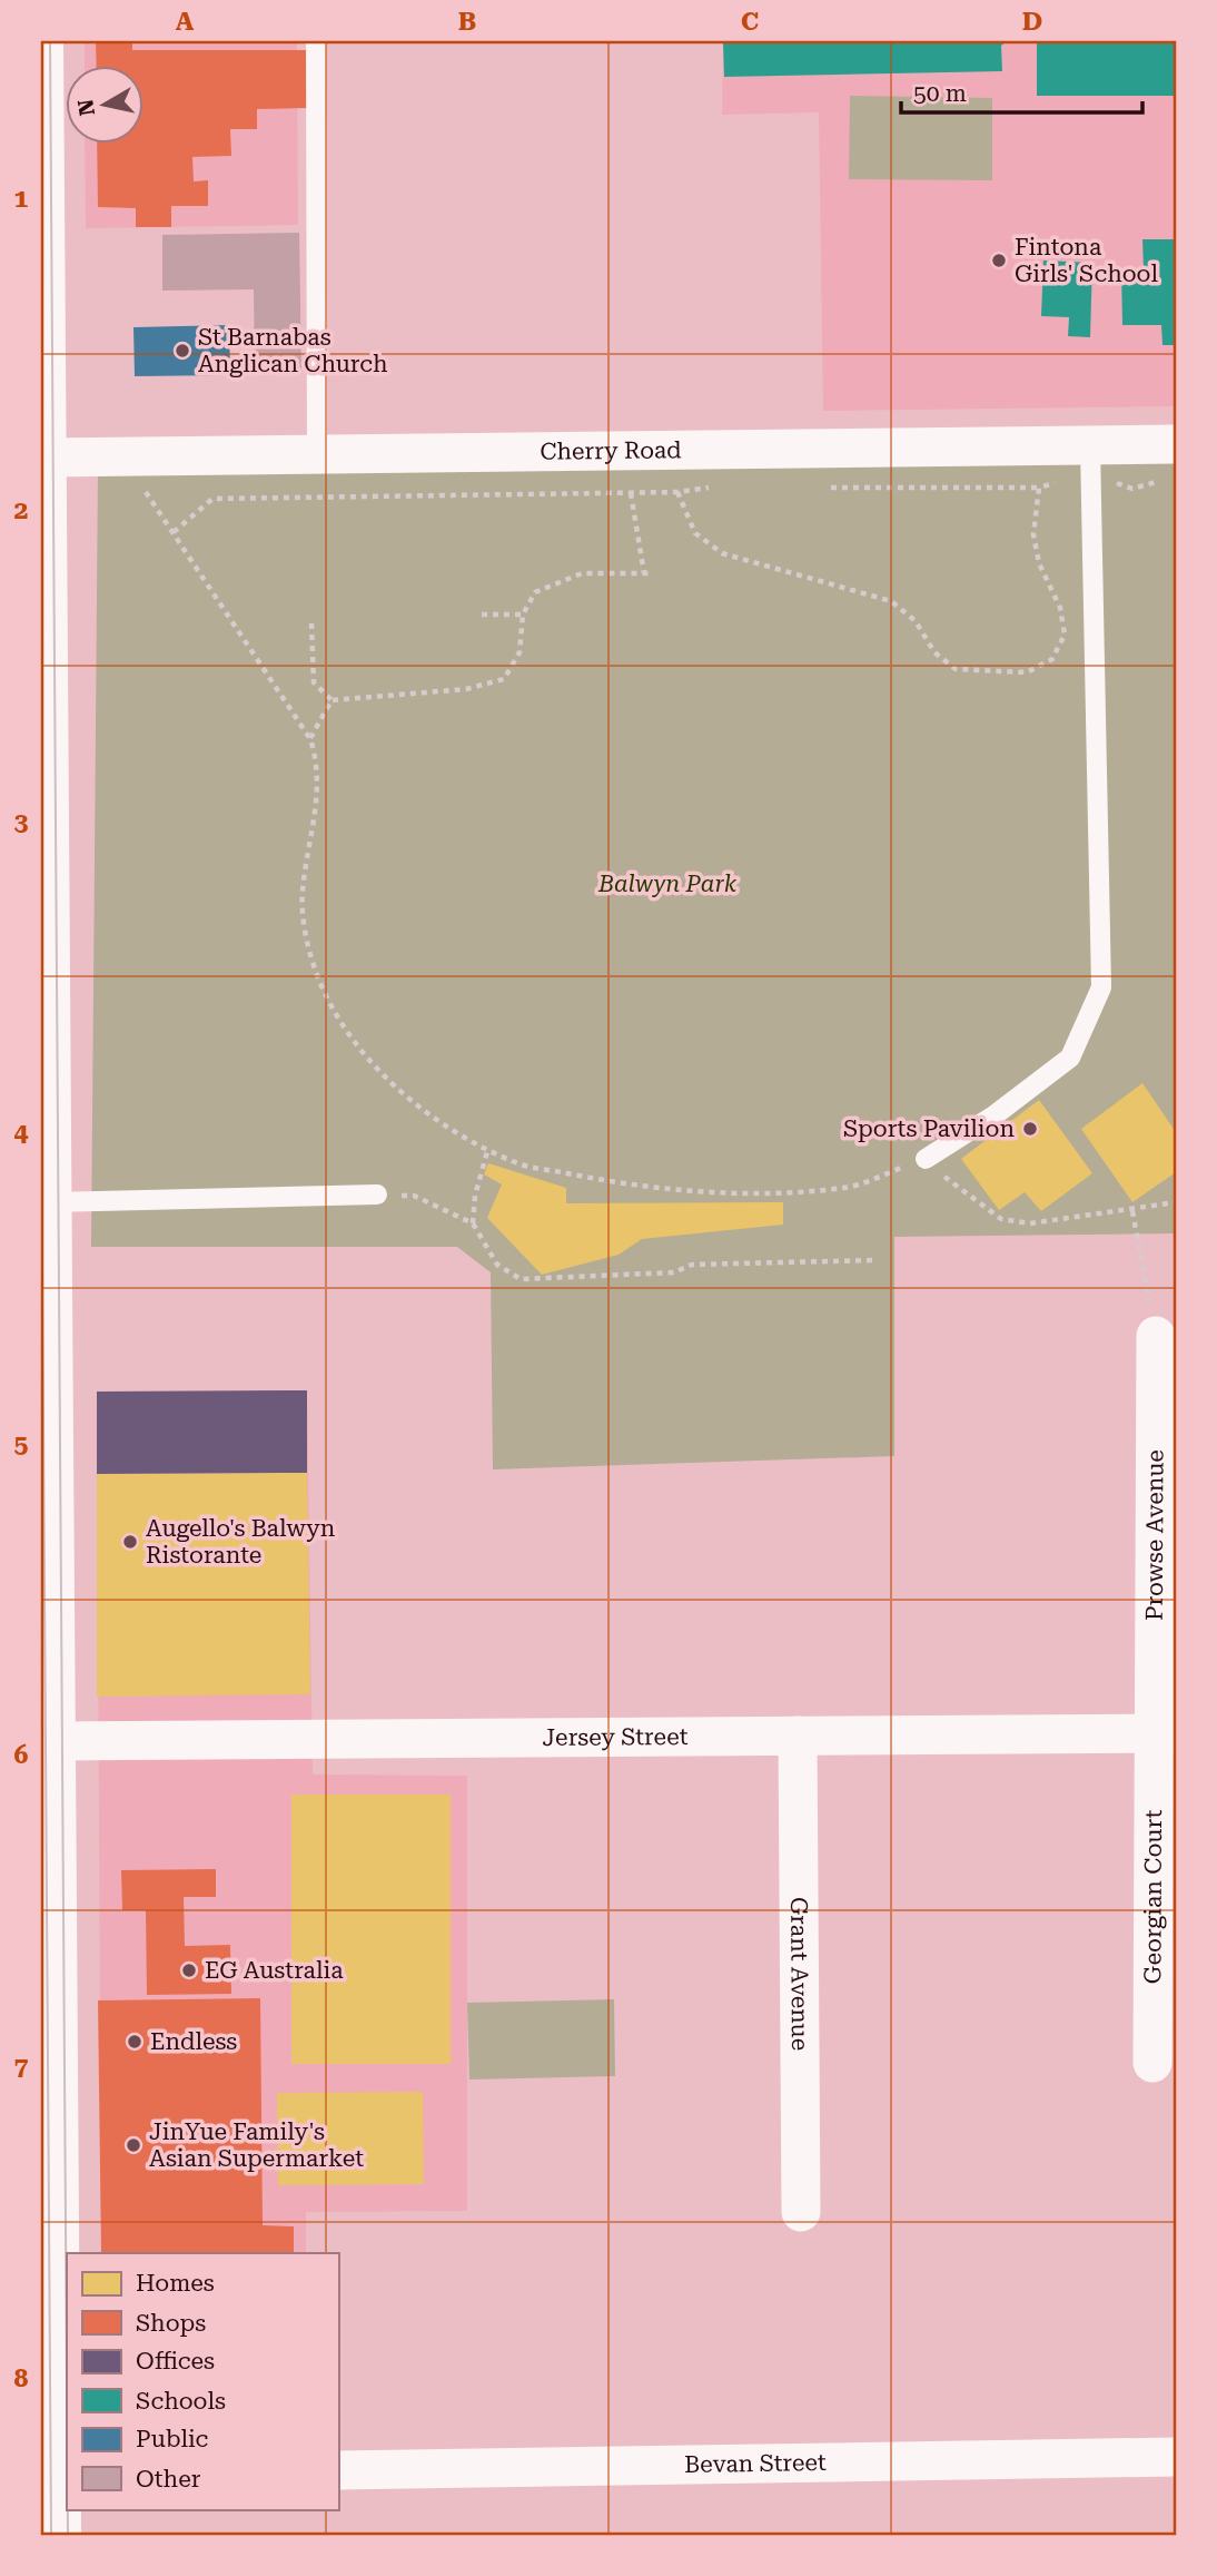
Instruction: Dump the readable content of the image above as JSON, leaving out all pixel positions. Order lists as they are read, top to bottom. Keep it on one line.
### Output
{"streets":{"street":["Cherry Road","Prowse Avenue","Jersey Street","Georgian Court","Grant Avenue","Bevan Street"]},"crossings":[["Prowse Avenue","Jersey Street"],["Prowse Avenue","Georgian Court"],["Jersey Street","Georgian Court"],["Jersey Street","Grant Avenue"]],"parks":["Balwyn Park"],"places":["Fintona Girls' School","St Barnabas Anglican Church","Sports Pavilion","Augello's Balwyn Ristorante","EG Australia","Endless","JinYue Family's Asian Supermarket"],"legend":["Homes","Shops","Offices","Schools","Public","Other"],"scale_bar":"50 m","north":"left","grid":{"columns":["A","B","C","D"],"rows":["1","2","3","4","5","6","7","8"]}}
